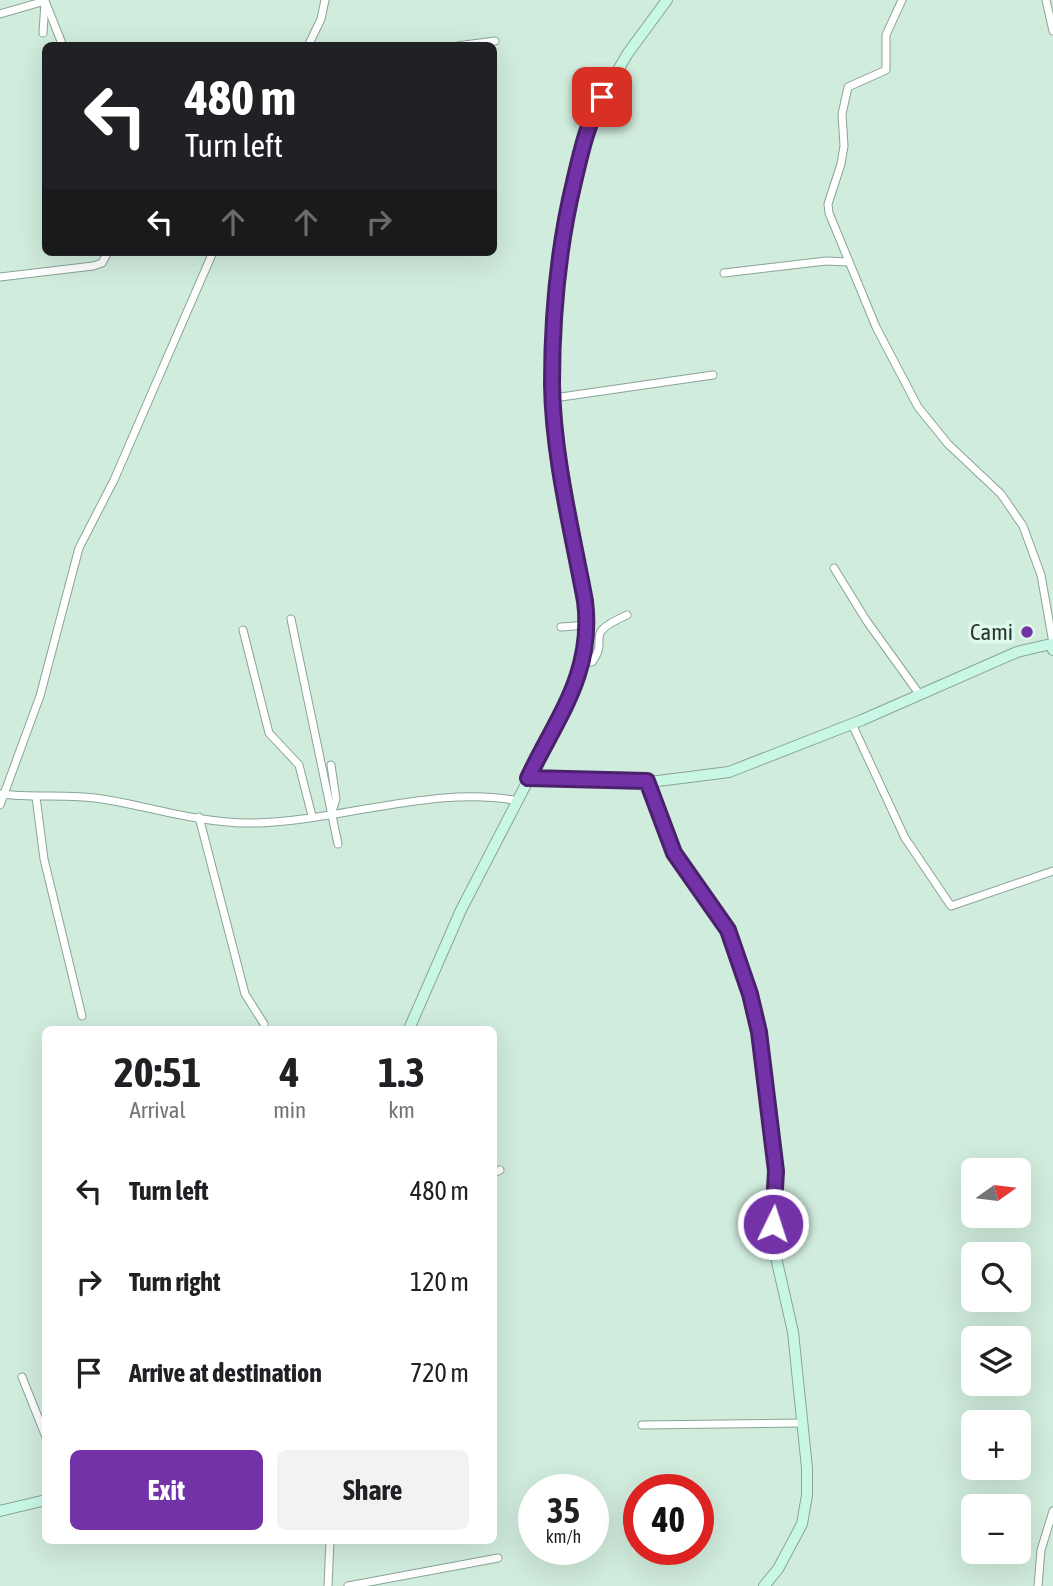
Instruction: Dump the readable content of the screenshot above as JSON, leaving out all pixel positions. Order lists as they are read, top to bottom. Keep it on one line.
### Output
{"places":["Cami"],"north":"right","page":{"turn":["480 m","Turn left"],"eta":["20:51","Arrival","4","min","1.3","km"],"list":[{"name":"Turn left","value":"480 m"},{"name":"Turn right","value":"120 m"},{"name":"Arrive at destination","value":"720 m"}],"map_buttons":["+","−"],"buttons":["Exit","Share"],"speed":"35 km/h","limit":"40"}}
